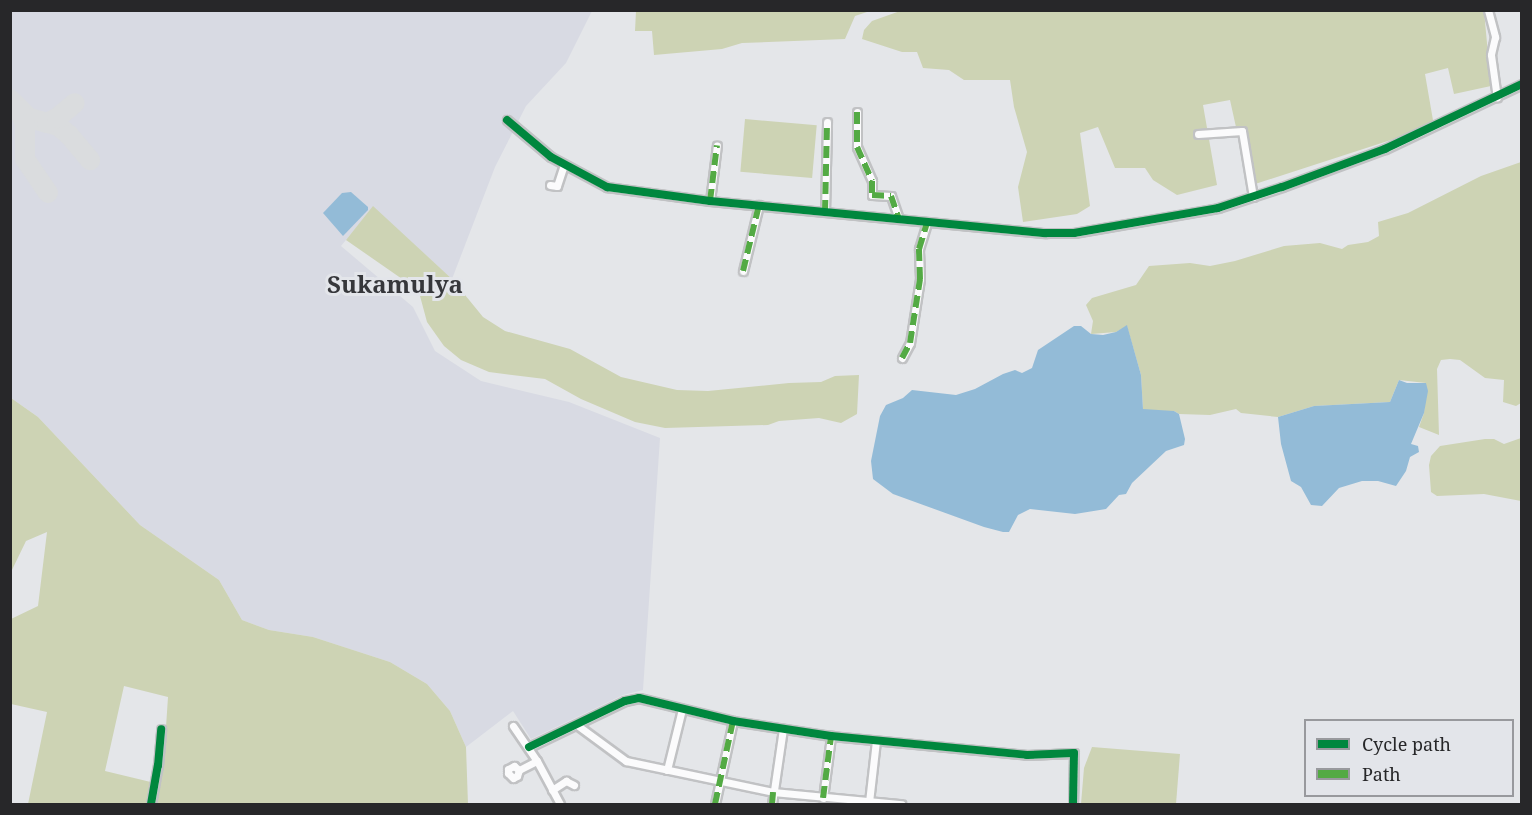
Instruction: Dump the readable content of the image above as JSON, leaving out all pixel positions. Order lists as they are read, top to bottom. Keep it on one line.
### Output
{"districts":["Sukamulya"],"legend":["Cycle path","Path"]}
